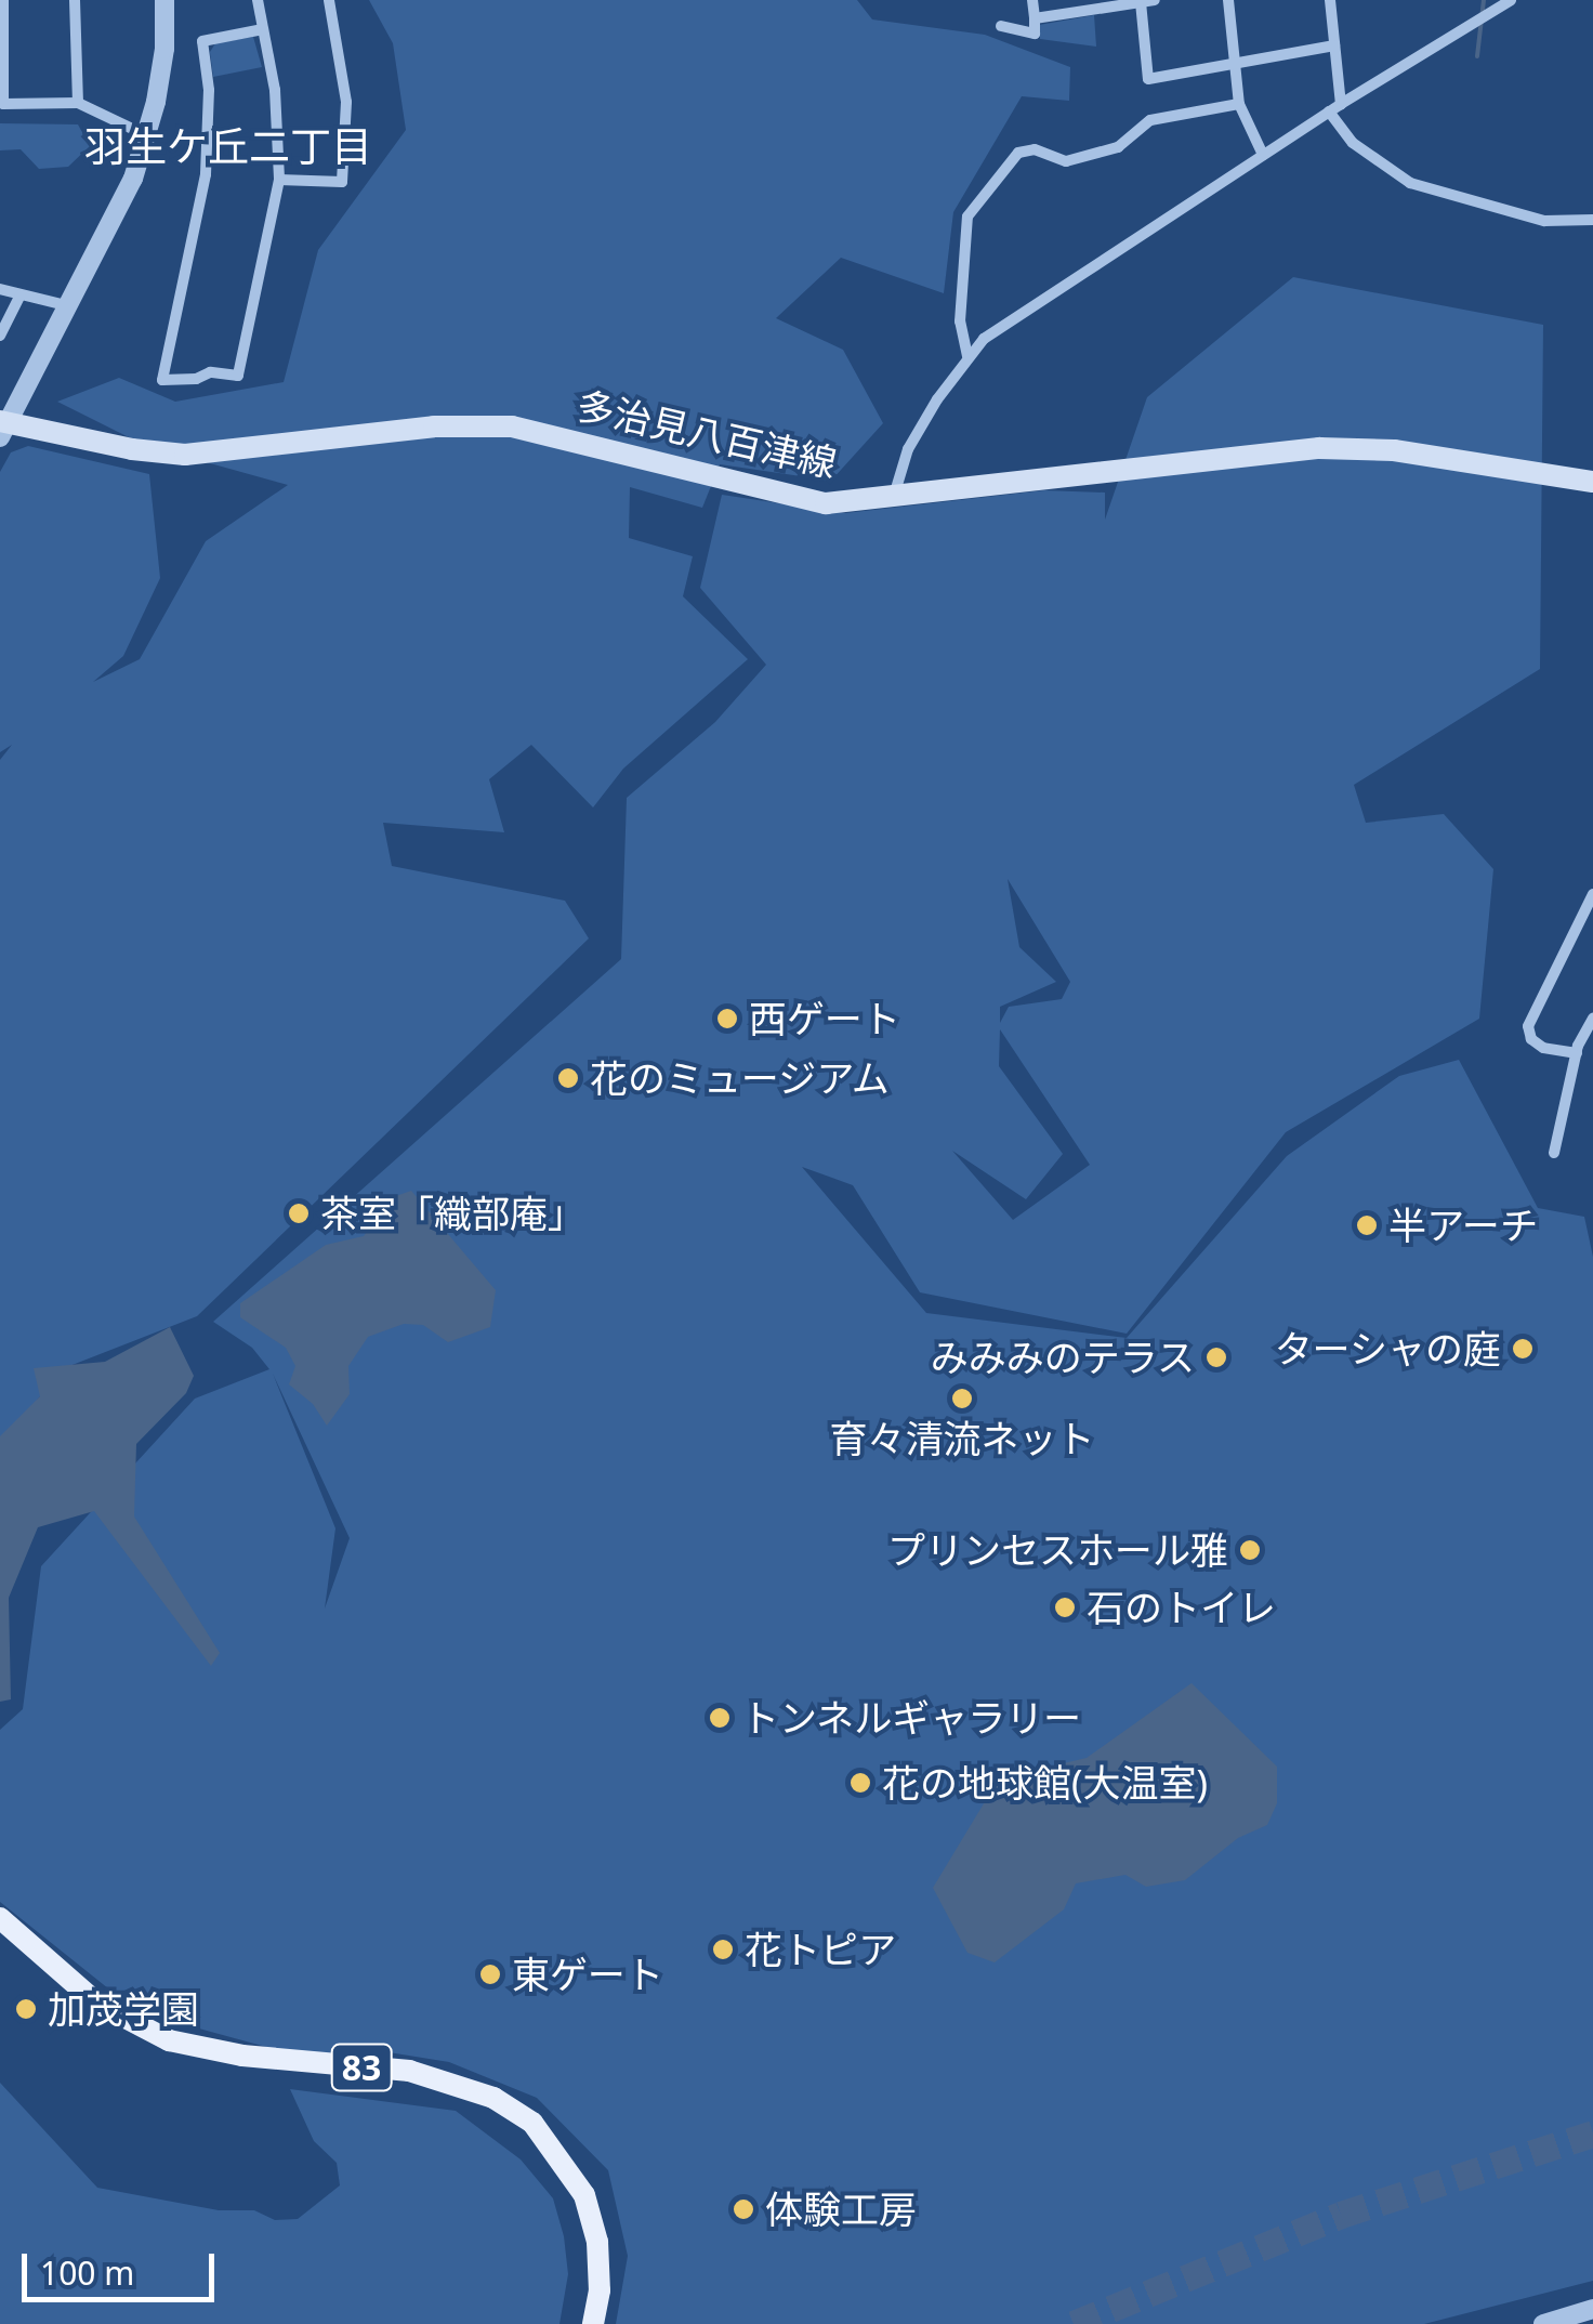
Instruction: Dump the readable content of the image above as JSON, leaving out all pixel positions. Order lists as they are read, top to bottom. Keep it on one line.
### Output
{"streets":{"main road":["多治見八百津線","83"]},"districts":["羽生ケ丘二丁目"],"places":["西ゲート","花のミュージアム","茶室「織部庵」","半アーチ","ターシャの庭","みみみのテラス","育々清流ネット","プリンセスホール雅","石のトイレ","トンネルギャラリー","花の地球館(大温室)","花トピア","東ゲート","加茂学園","体験工房"],"scale_bar":"100 m"}
